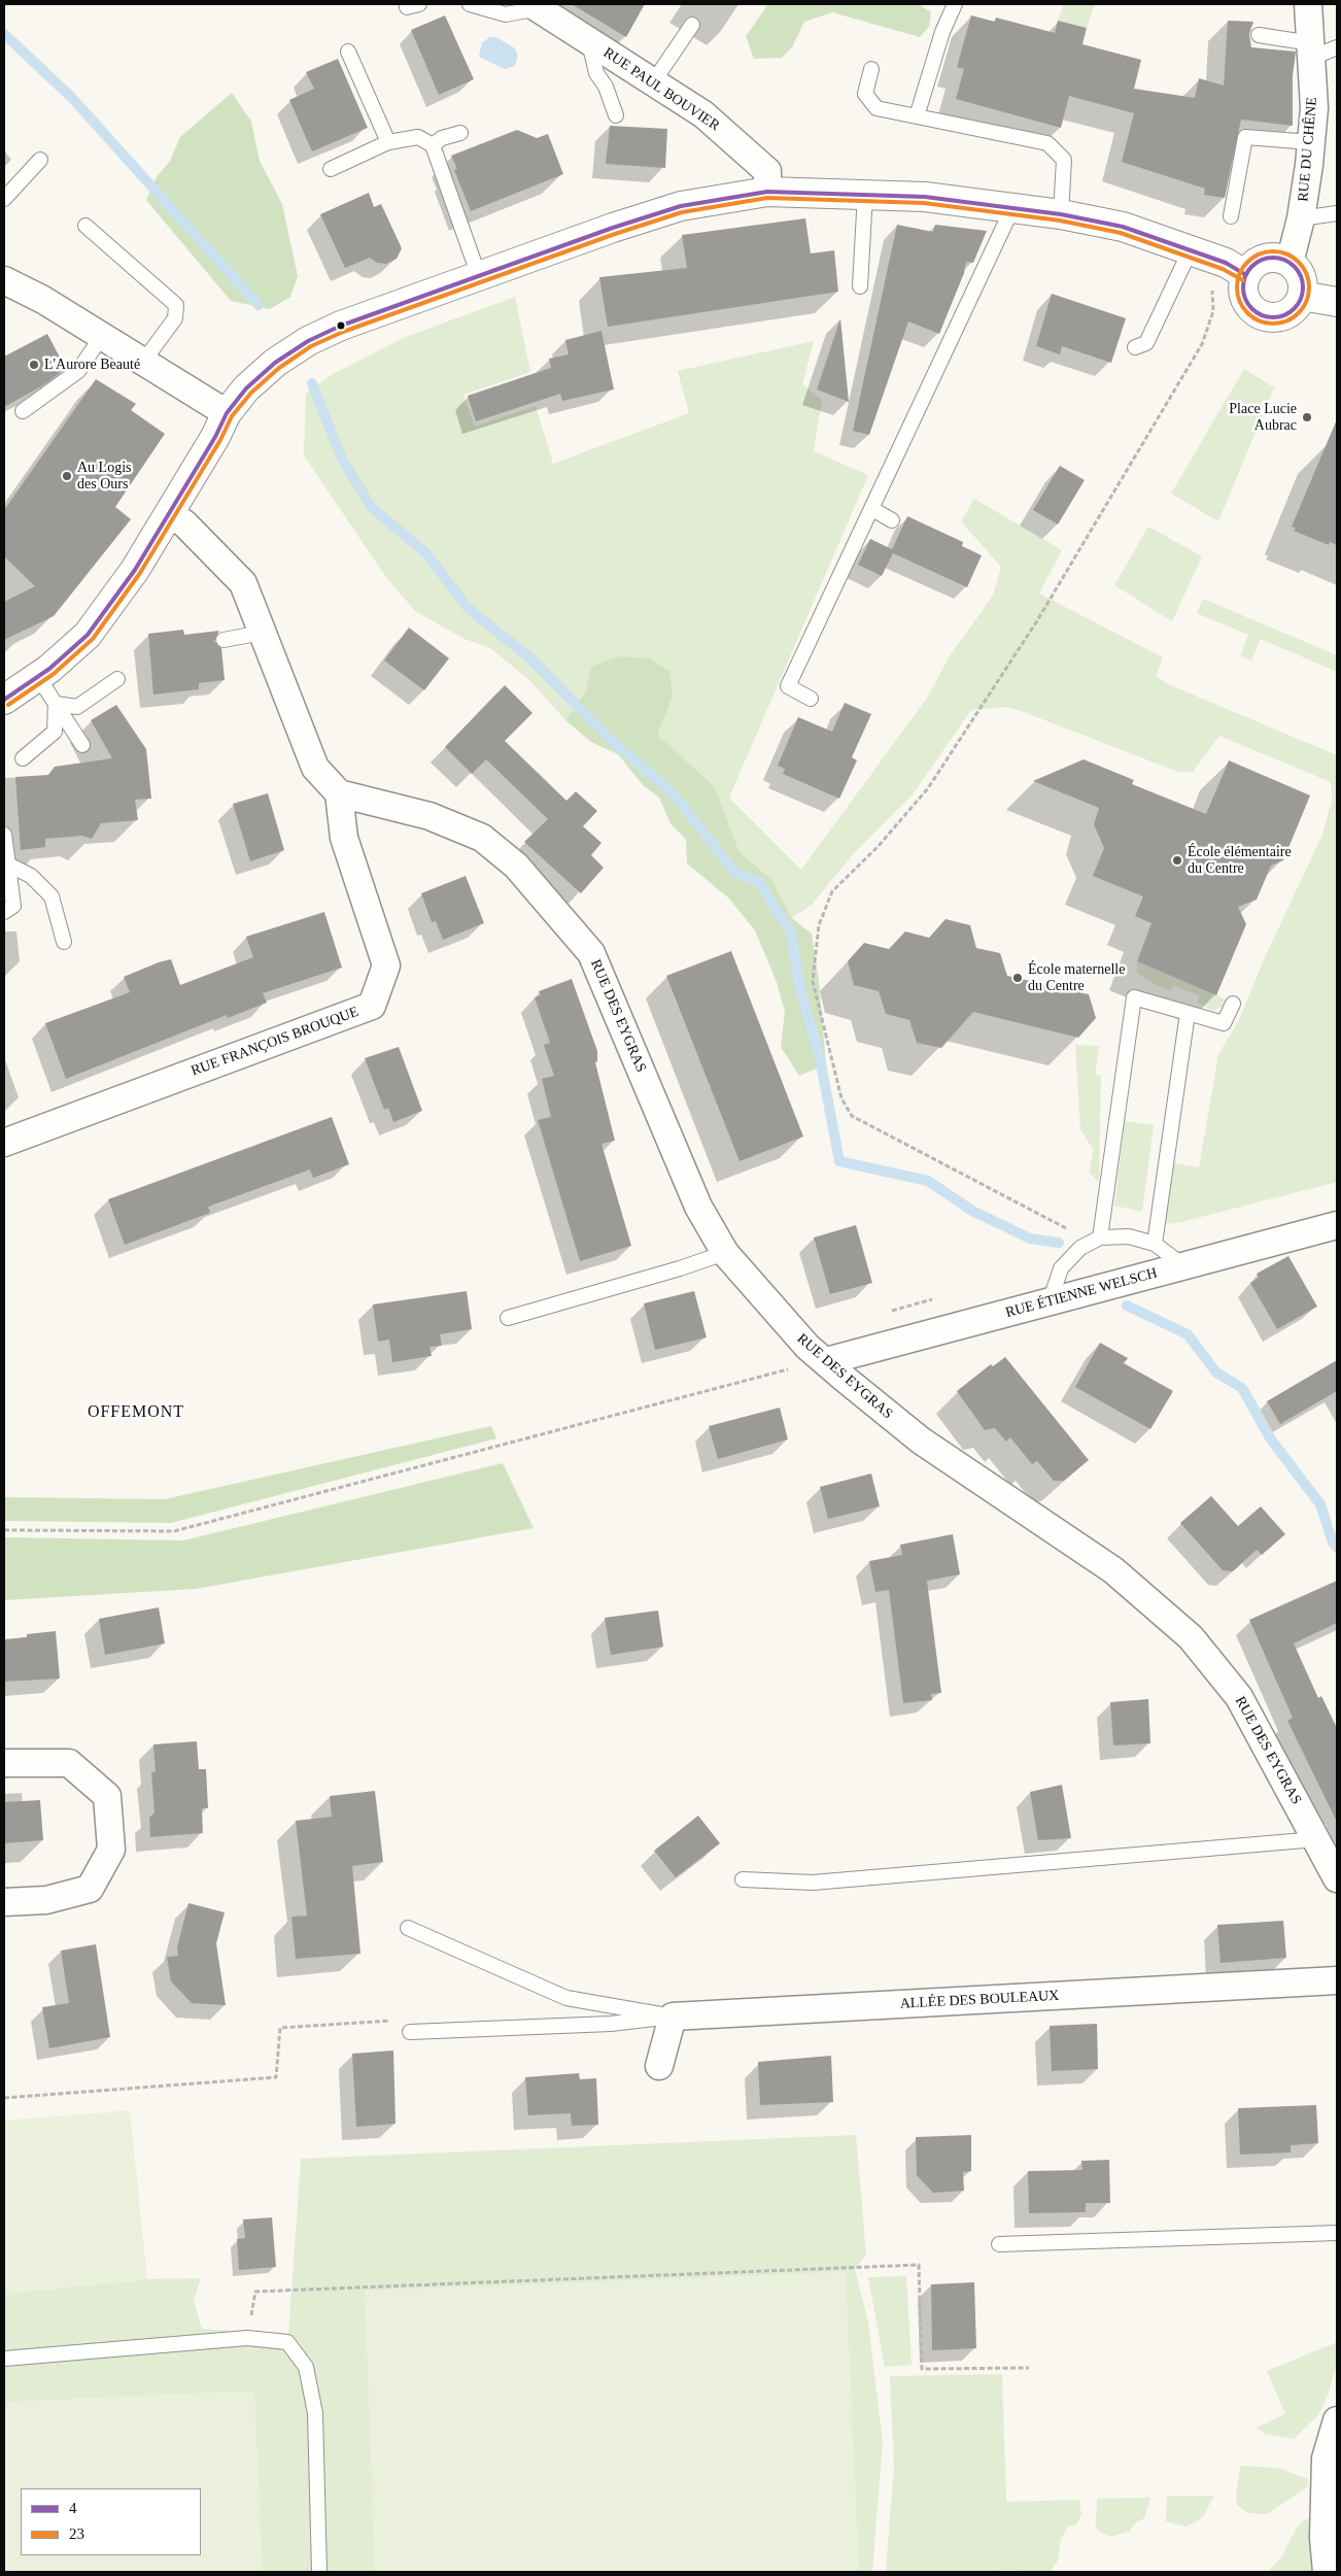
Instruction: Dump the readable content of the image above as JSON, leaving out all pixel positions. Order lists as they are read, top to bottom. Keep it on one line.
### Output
{"streets":{"street":["RUE PAUL BOUVIER","RUE DU CHÊNE","RUE DES EYGRAS","RUE FRANÇOIS BROUQUE","RUE ÉTIENNE WELSCH","ALLÉE DES BOULEAUX"]},"crossings":[["RUE DES EYGRAS","RUE FRANÇOIS BROUQUE"],["RUE DES EYGRAS","RUE ÉTIENNE WELSCH"]],"districts":["OFFEMONT"],"places":["L'Aurore Beauté","Place Lucie Aubrac","Au Logis des Ours","École élémentaire du Centre","École maternelle du Centre"],"lines":["transit line 4","transit line 23"],"legend":["4","23"]}
